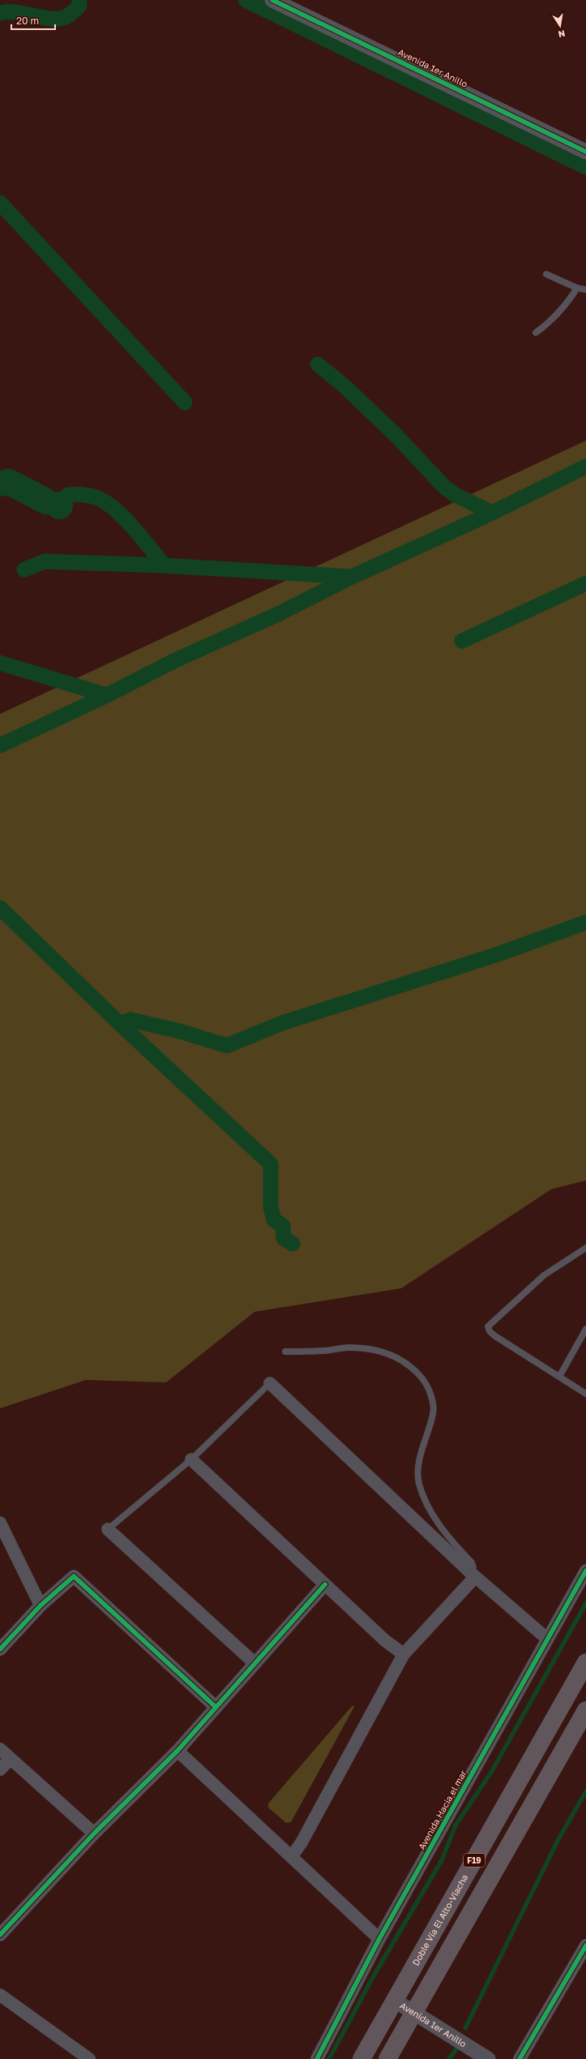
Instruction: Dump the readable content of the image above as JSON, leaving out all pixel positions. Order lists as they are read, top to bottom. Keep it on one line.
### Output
{"streets":{"highway":["F19","Doble Vía El Alto-Viacha"],"street":["Avenida 1er Anillo","Avenida Hacia el mar"]},"crossings":[["Avenida 1er Anillo","F19"],["Avenida 1er Anillo","Doble Vía El Alto-Viacha"]],"scale_bar":"20 m","north":"bottom"}
